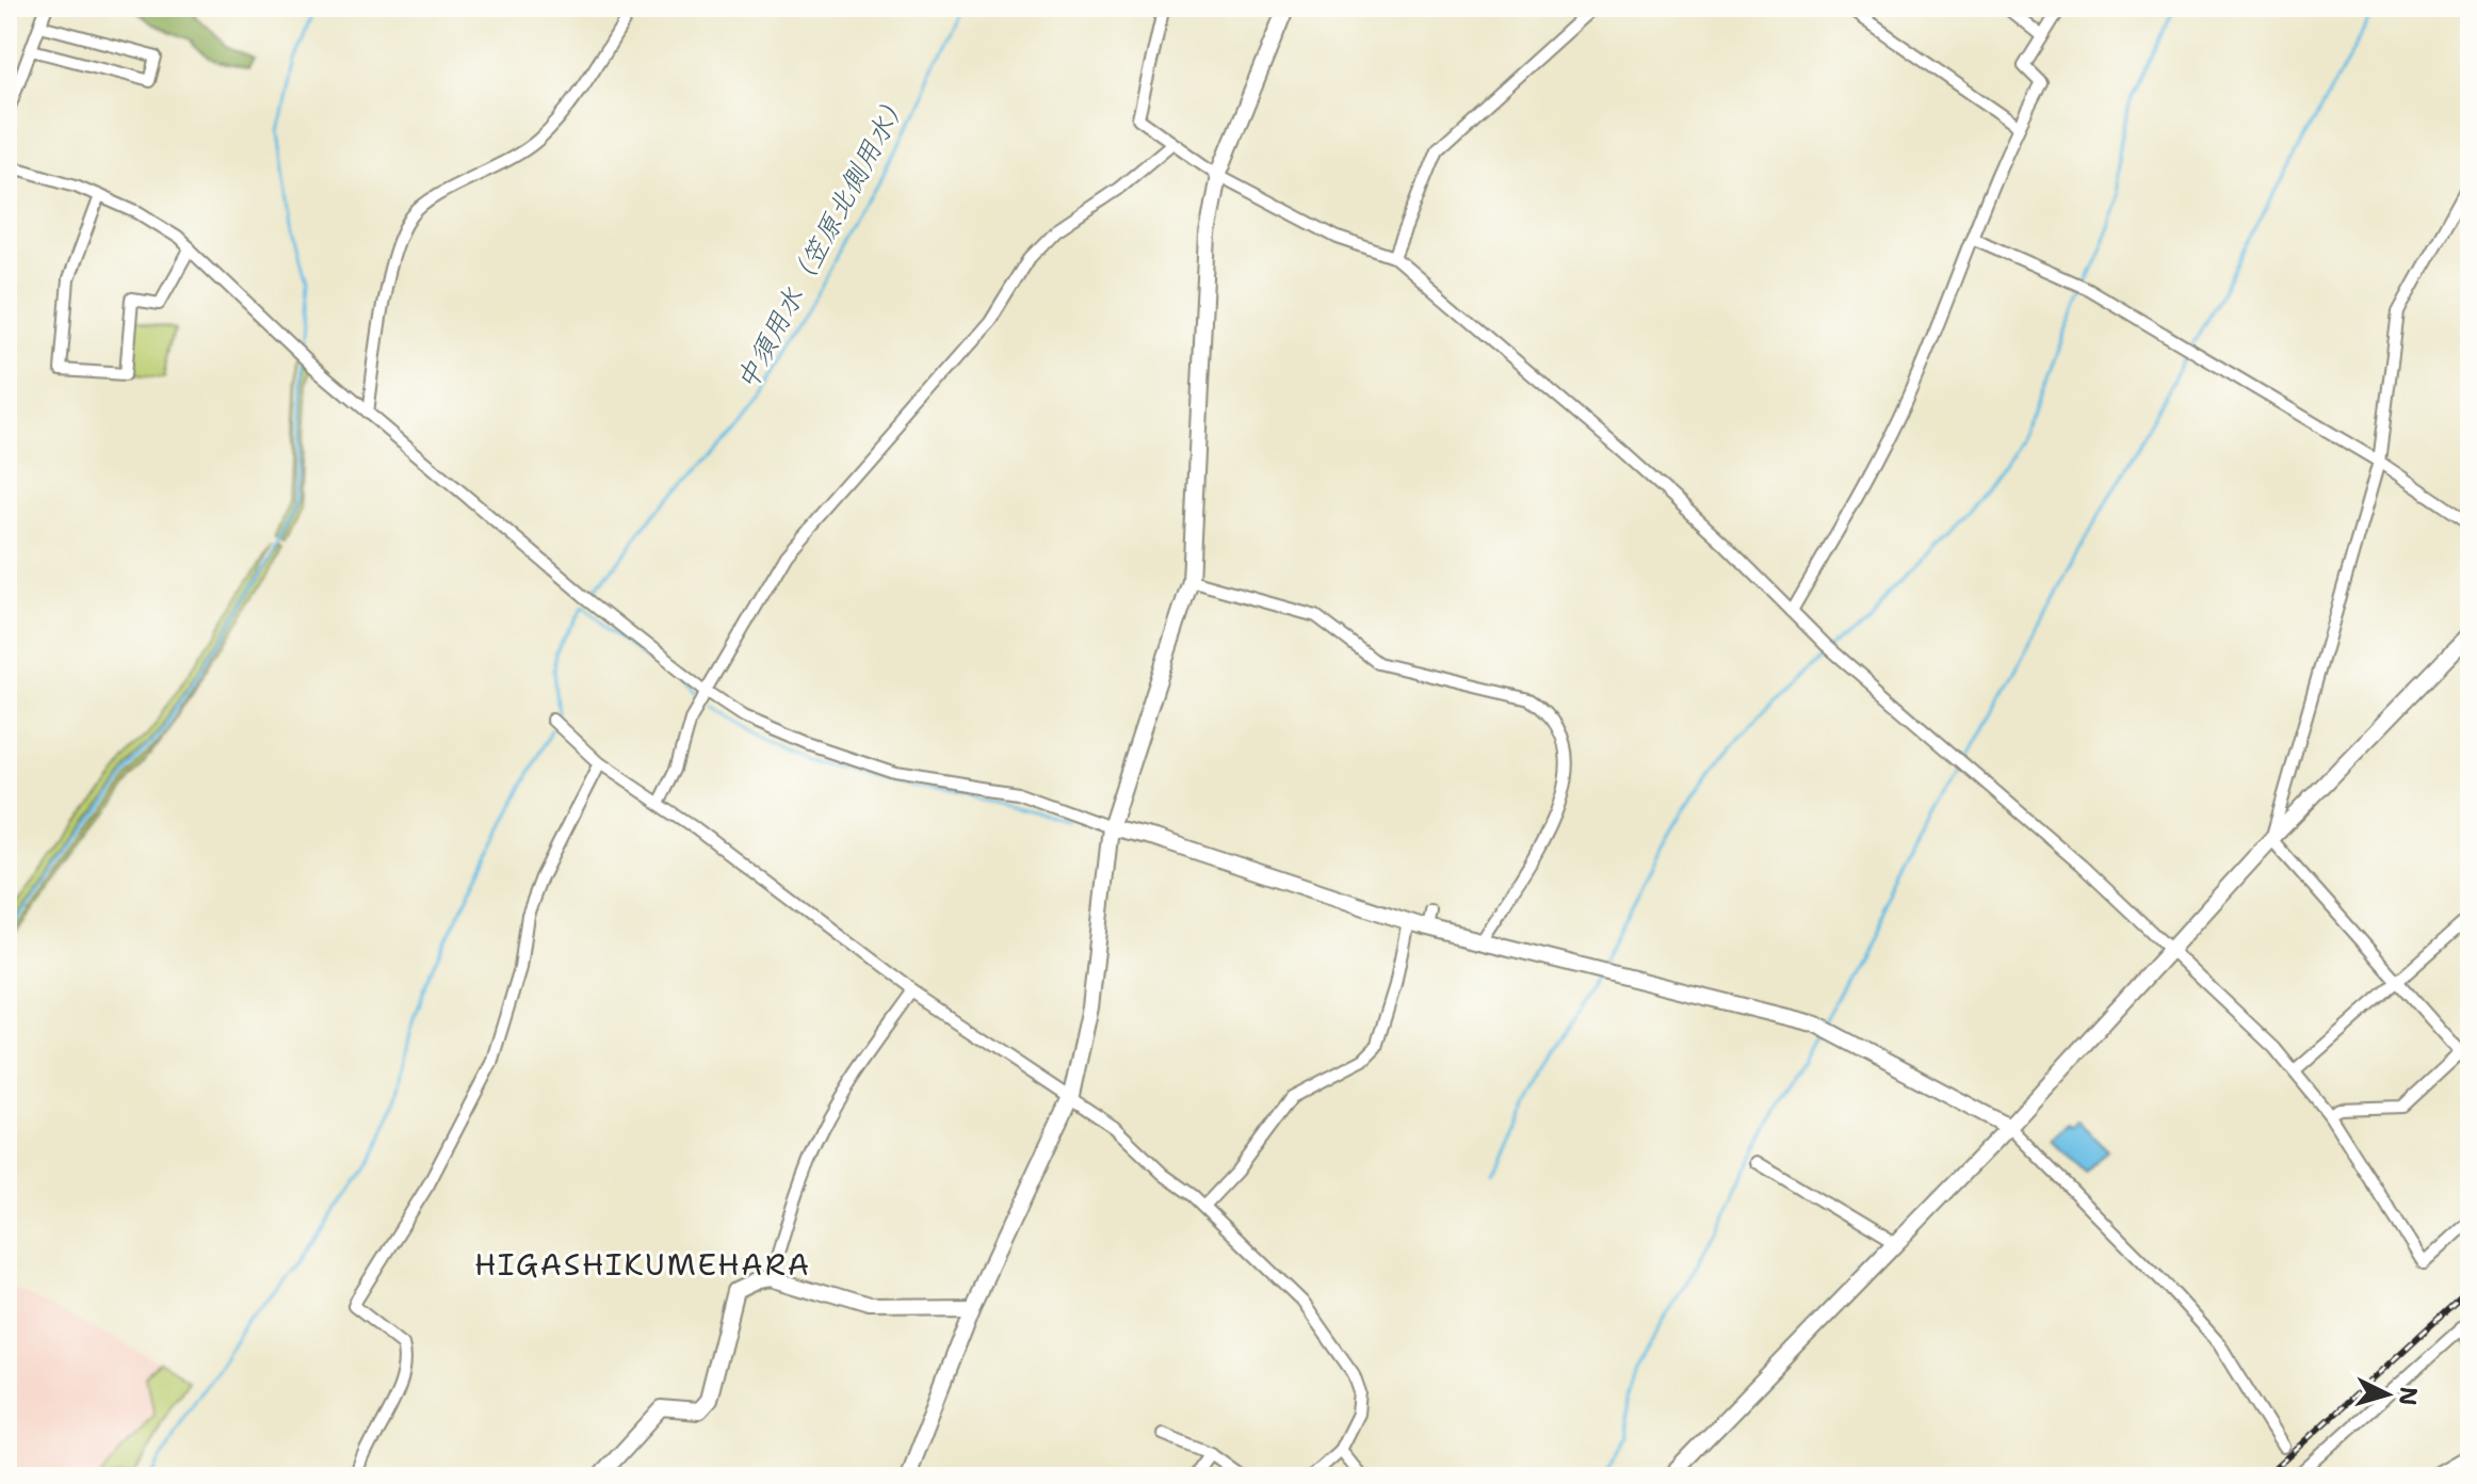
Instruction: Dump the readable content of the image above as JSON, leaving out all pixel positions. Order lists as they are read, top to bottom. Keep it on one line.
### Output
{"districts":["HIGASHIKUMEHARA"],"water":["中須用水（笠原北側用水）"],"north":"right"}
